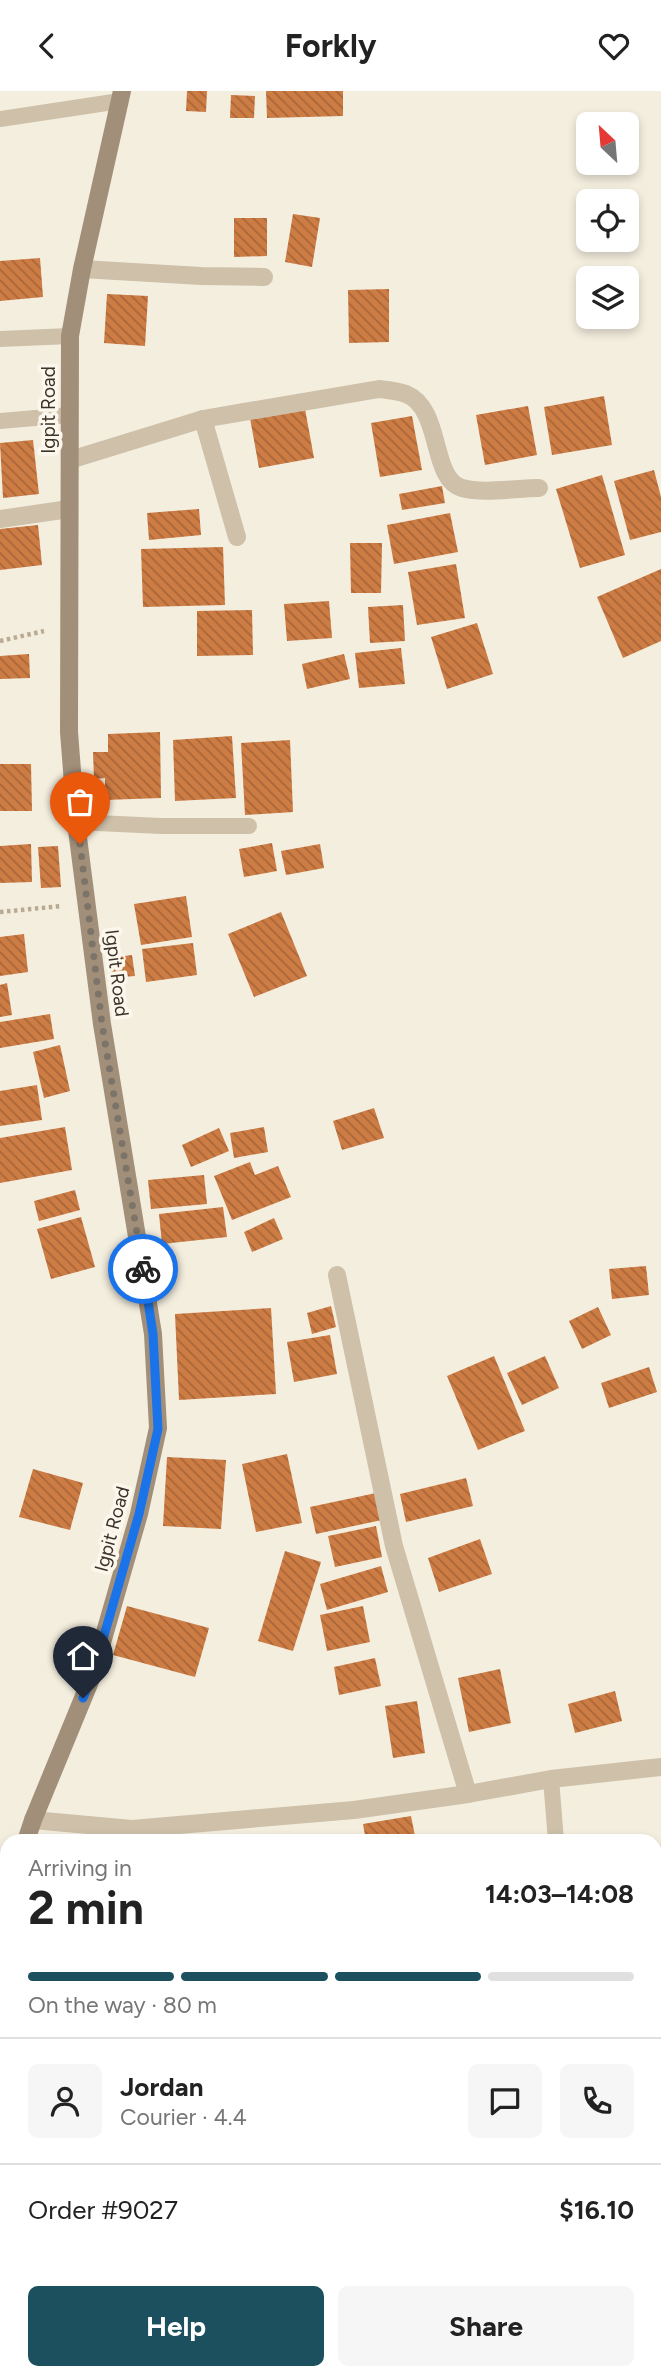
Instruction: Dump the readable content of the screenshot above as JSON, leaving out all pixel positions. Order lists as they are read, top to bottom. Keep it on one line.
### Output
{"streets":{"street":["Igpit Road"]},"north":"top left","page":{"header":"Forkly","heading":["2 min","Arriving in","14:03–14:08"],"panel":["Jordan","Courier · 4.4","Order #9027","$16.10"],"bar":"On the way · 80 m","buttons":["Help","Share"]}}
